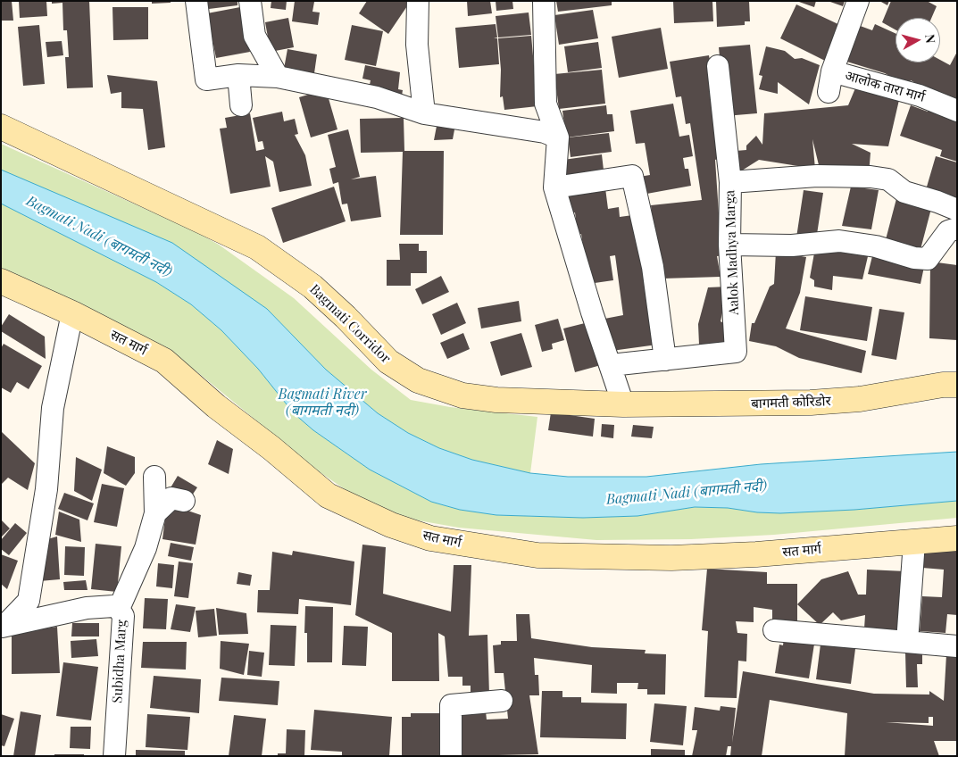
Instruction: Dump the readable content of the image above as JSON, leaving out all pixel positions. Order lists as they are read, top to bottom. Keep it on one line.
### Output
{"streets":{"main road":["Bagmati Corridor","सत मार्ग","बागमती कोरिडोर"],"street":["आलोक तारा मार्ग","Aalok Madhya Marga","Subidha Marg"]},"crossings":[["Bagmati Corridor","बागमती कोरिडोर"]],"water":["Bagmati Nadi (बागमती नदी)","Bagmati River (बागमती नदी)"],"north":"right"}
